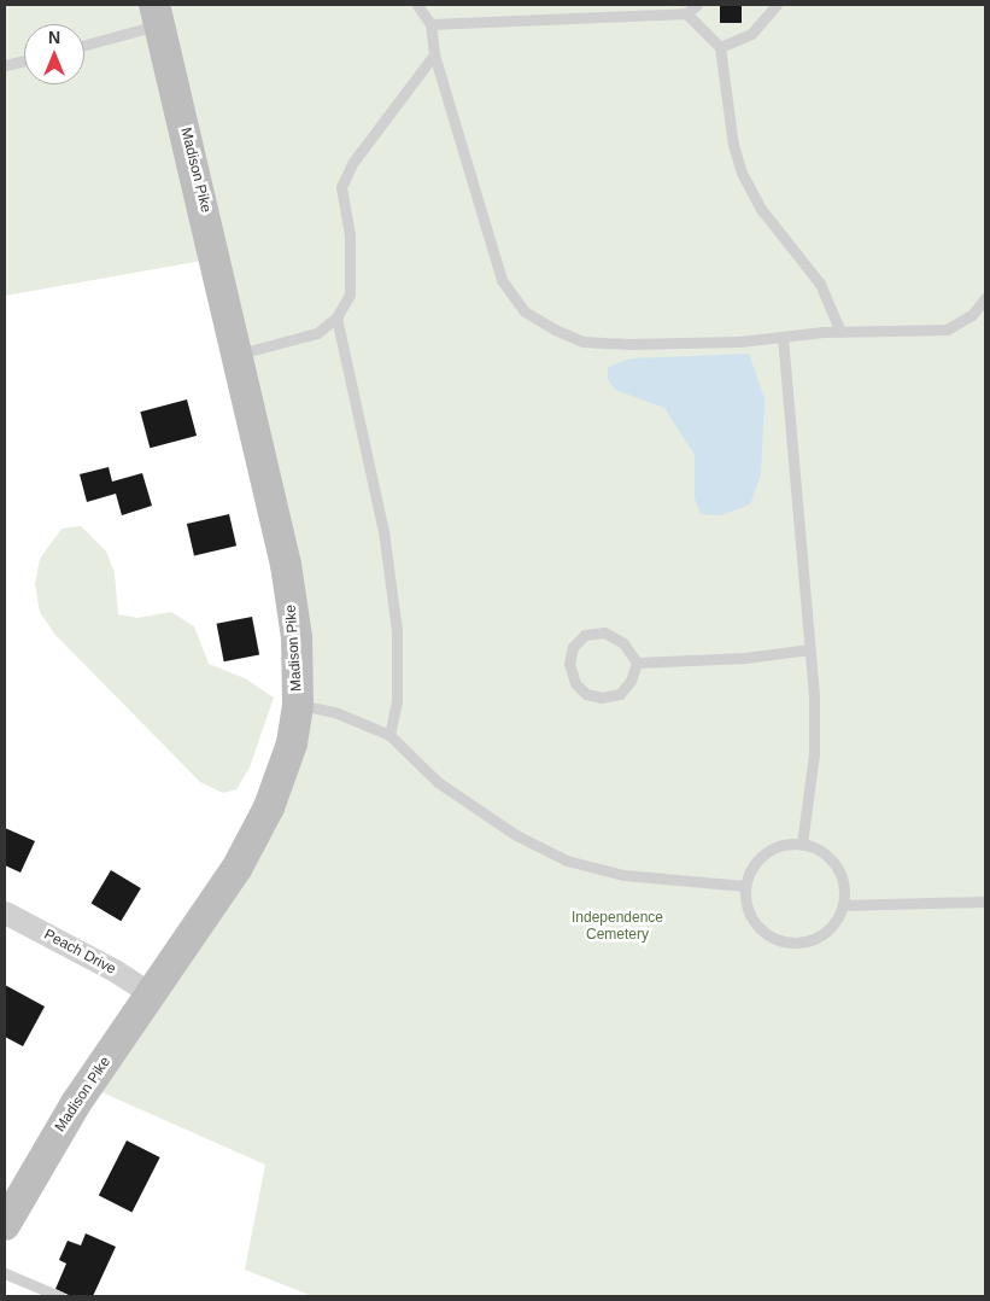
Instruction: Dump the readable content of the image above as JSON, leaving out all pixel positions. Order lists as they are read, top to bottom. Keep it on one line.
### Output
{"streets":{"main road":["Madison Pike"],"street":["Peach Drive"]},"crossings":[["Madison Pike","Peach Drive"]],"parks":["Independence Cemetery"],"north":"top"}
